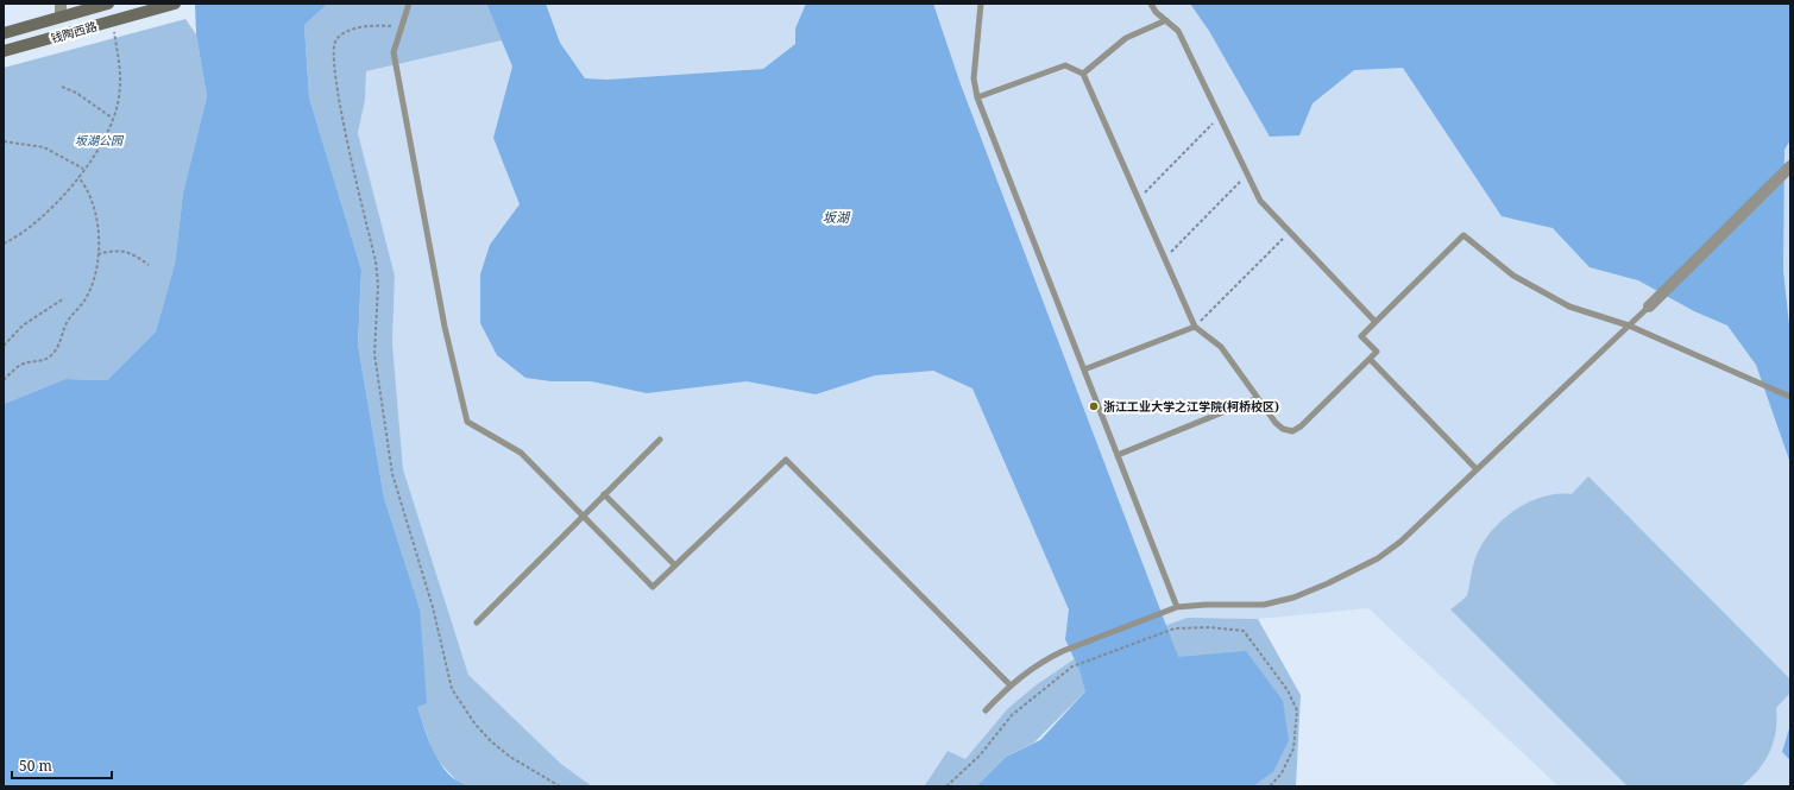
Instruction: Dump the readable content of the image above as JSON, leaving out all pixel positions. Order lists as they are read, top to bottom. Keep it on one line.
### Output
{"streets":{"street":["钱陶西路"]},"water":["坂湖"],"parks":["坂湖公园"],"places":["浙江工业大学之江学院(柯桥校区)"],"scale_bar":"50 m"}
